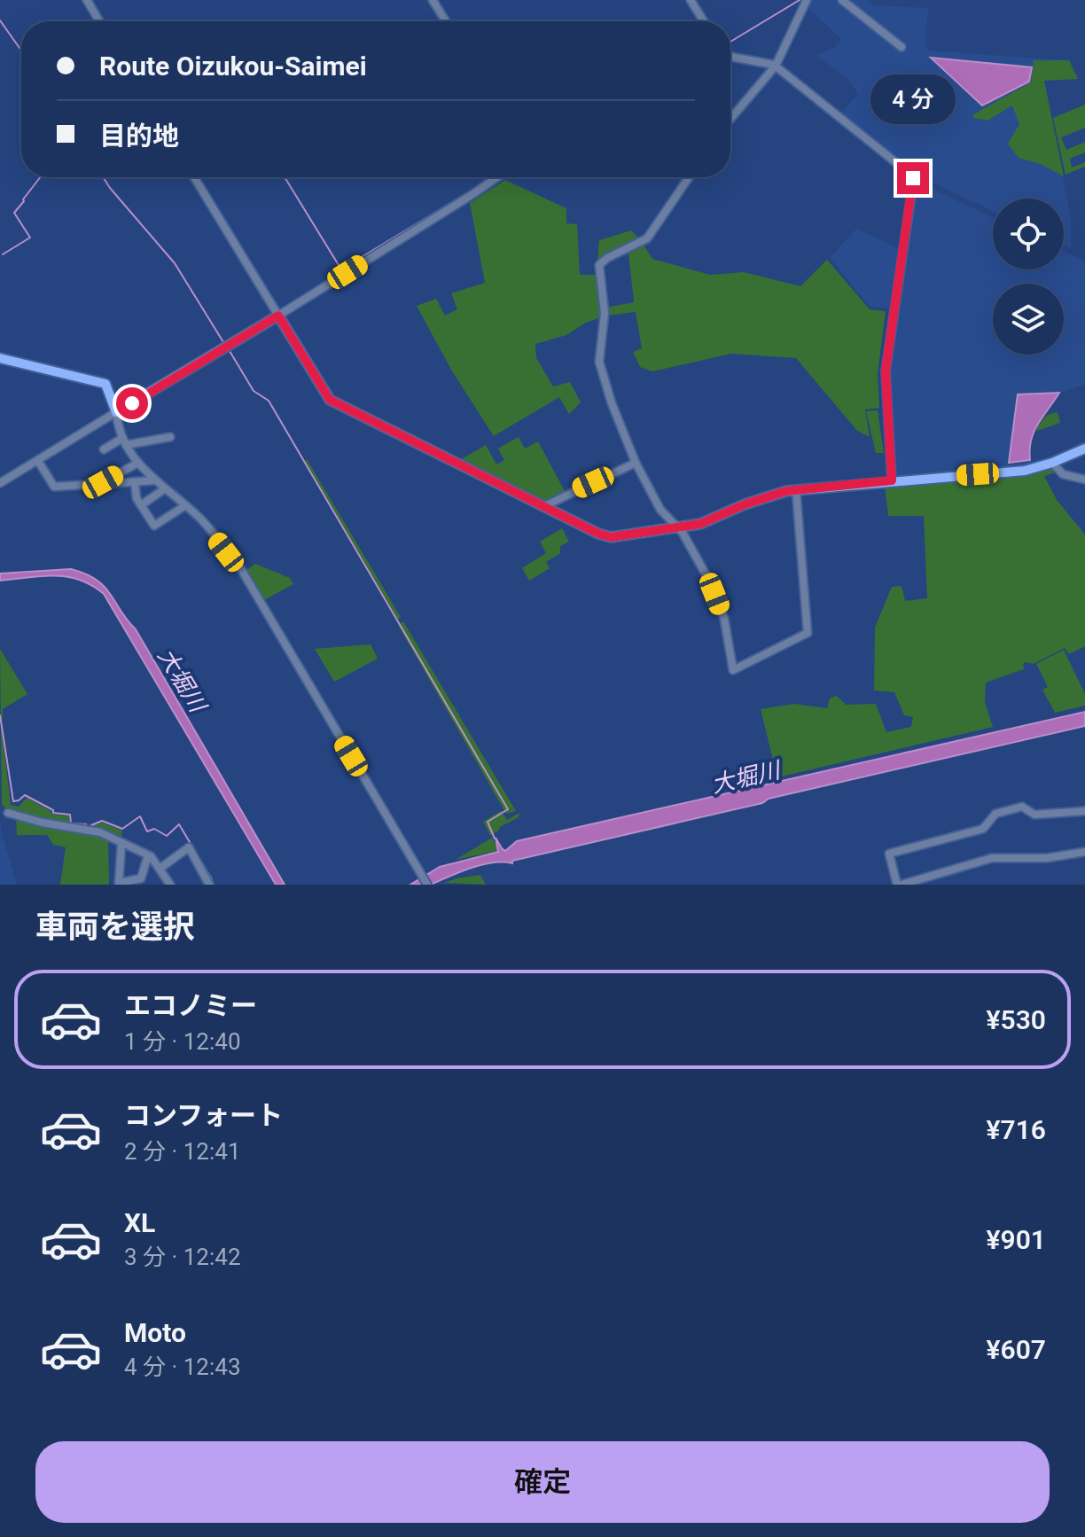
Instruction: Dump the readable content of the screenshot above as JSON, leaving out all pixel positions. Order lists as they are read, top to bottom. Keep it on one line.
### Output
{"water":["大堀川"],"page":{"banner":["Route Oizukou-Saimei","目的地"],"bubble":"4 分","heading":"車両を選択","list":[{"name":"エコノミー","note":"1 分 · 12:40","value":"¥530"},{"name":"コンフォート","note":"2 分 · 12:41","value":"¥716"},{"name":"XL","note":"3 分 · 12:42","value":"¥901"},{"name":"Moto","note":"4 分 · 12:43","value":"¥607"}],"buttons":"確定"}}
